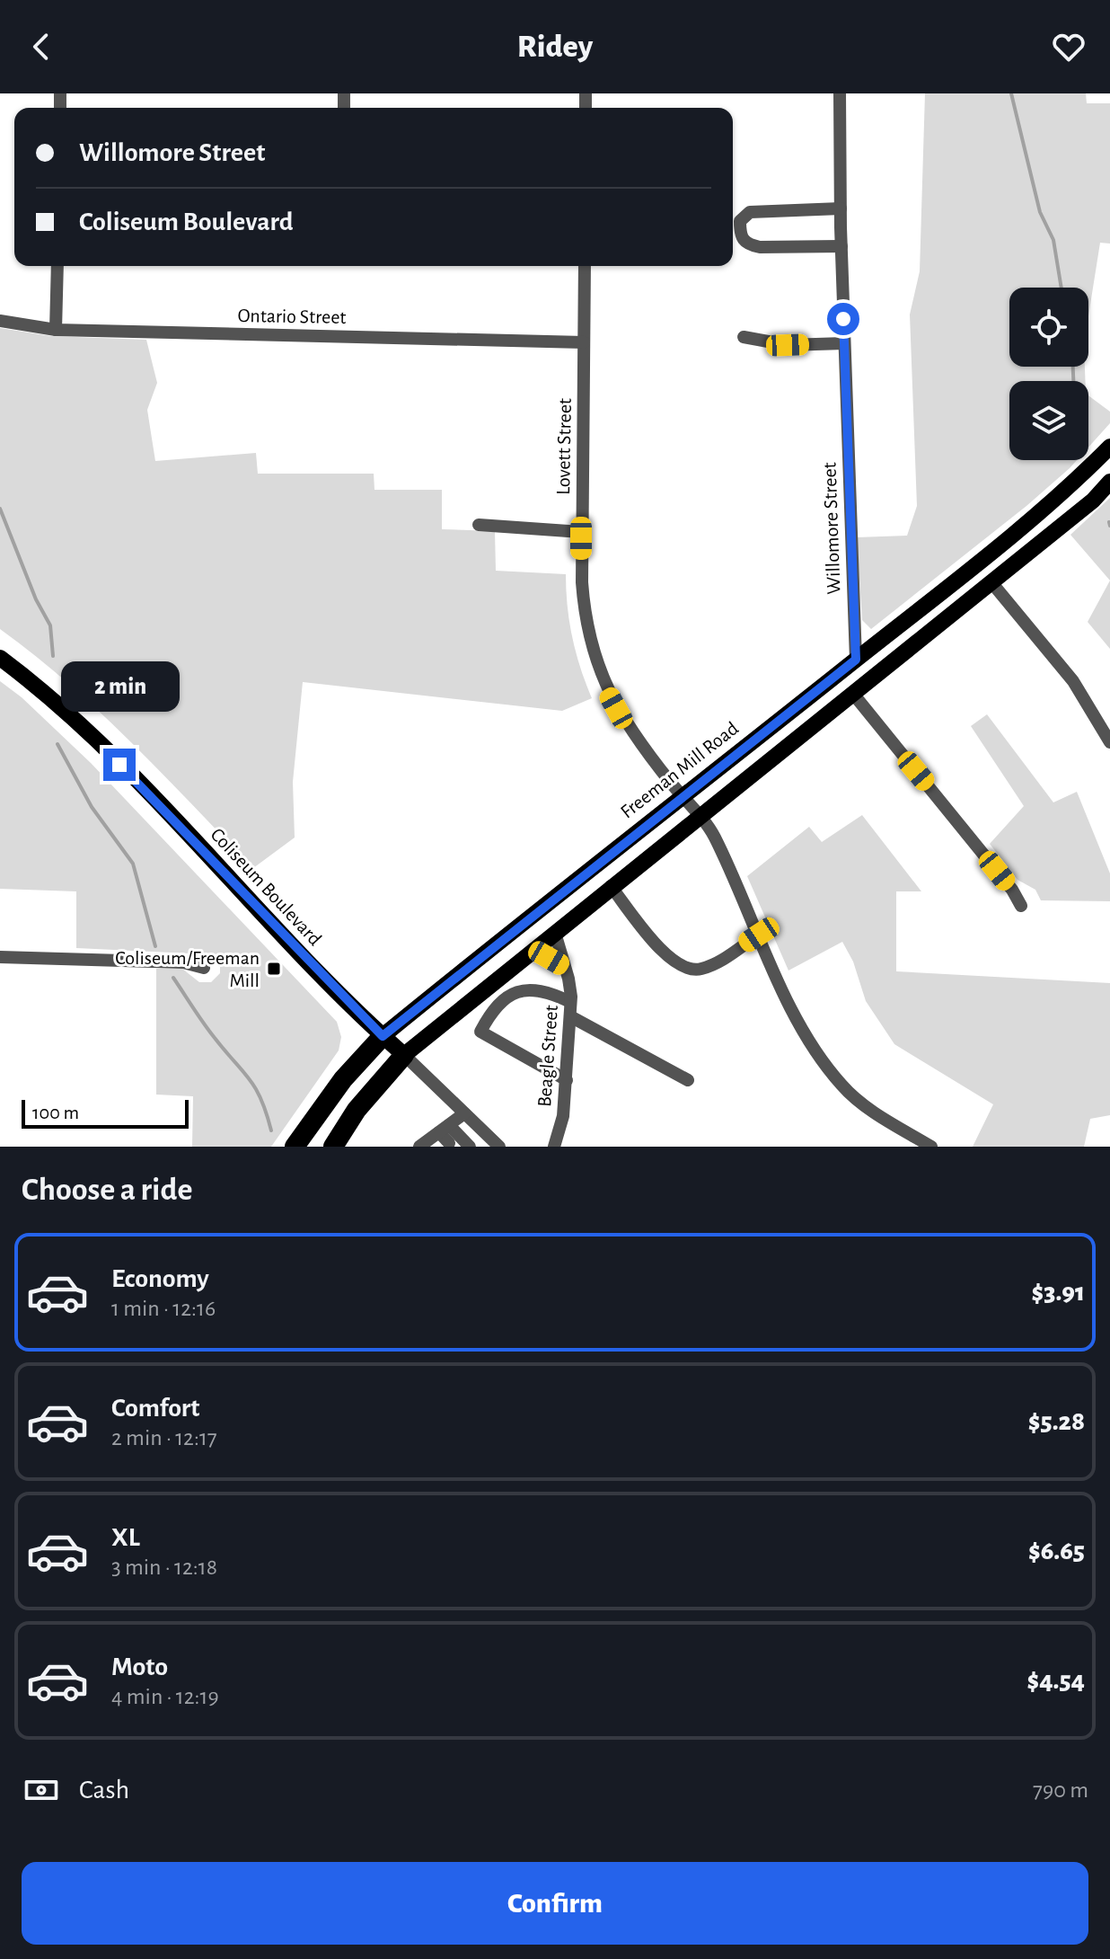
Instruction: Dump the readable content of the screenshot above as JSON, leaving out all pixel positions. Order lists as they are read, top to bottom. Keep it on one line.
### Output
{"streets":{"highway":["Freeman Mill Road"],"main road":["Coliseum Boulevard"],"street":["Ontario Street","Lovett Street","Willomore Street","Beagle Street"]},"crossings":[["Ontario Street","Lovett Street"],["Lovett Street","Freeman Mill Road"],["Willomore Street","Freeman Mill Road"],["Freeman Mill Road","Coliseum Boulevard"]],"places":{"transit":["Coliseum/Freeman Mill"]},"scale_bar":"100 m","page":{"header":"Ridey","banner":["Willomore Street","Coliseum Boulevard"],"bubble":"2 min","scale":"100 m","heading":"Choose a ride","list":[{"name":"Economy","note":"1 min · 12:16","value":"$3.91"},{"name":"Comfort","note":"2 min · 12:17","value":"$5.28"},{"name":"XL","note":"3 min · 12:18","value":"$6.65"},{"name":"Moto","note":"4 min · 12:19","value":"$4.54"}],"pay":["Cash","790 m"],"buttons":"Confirm"}}
